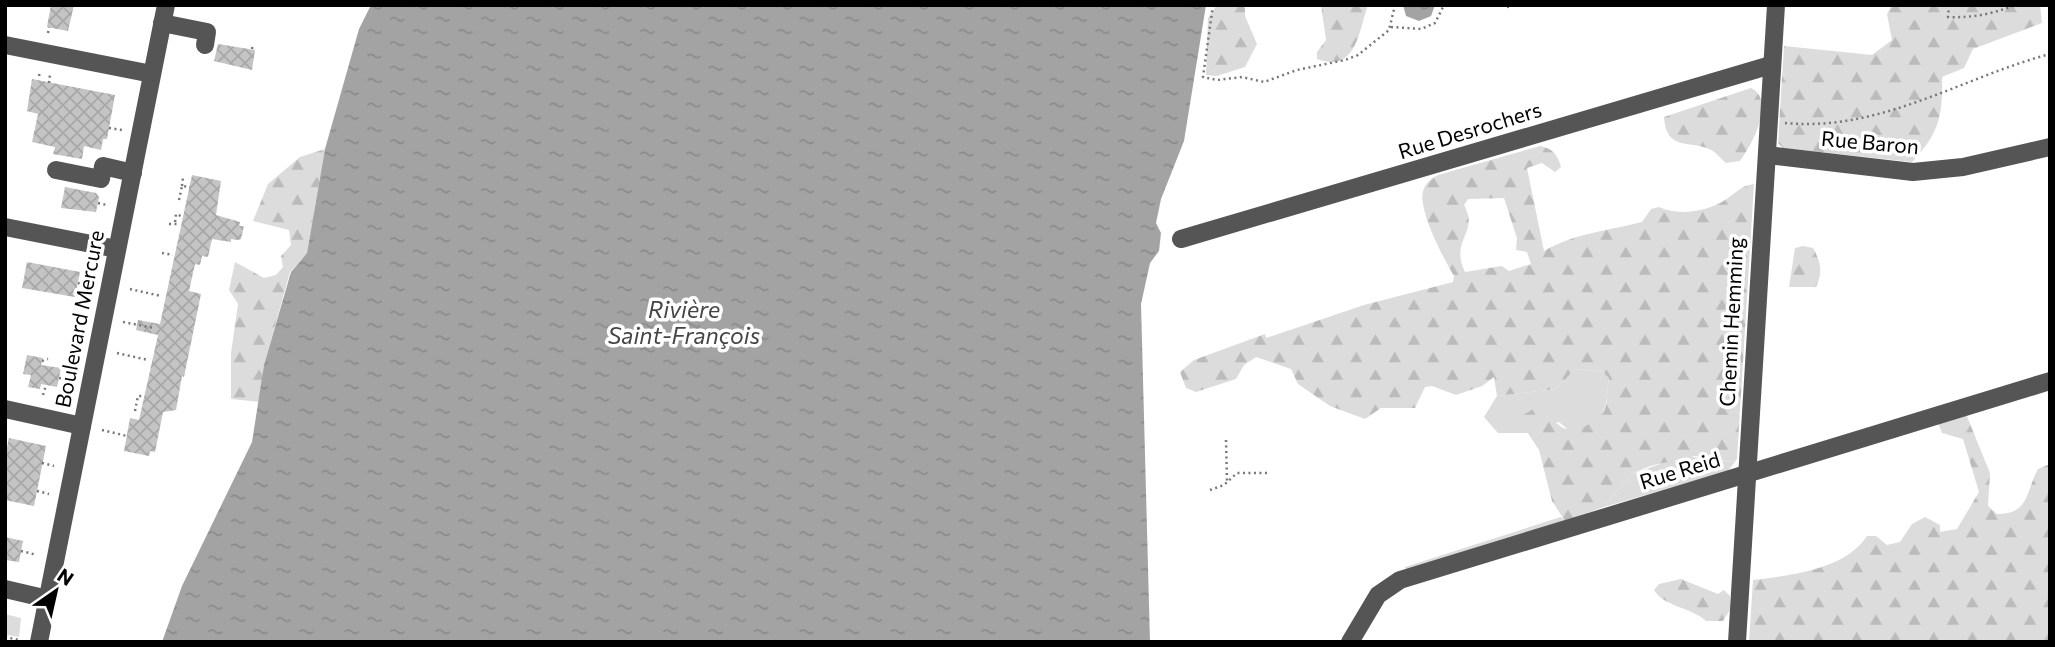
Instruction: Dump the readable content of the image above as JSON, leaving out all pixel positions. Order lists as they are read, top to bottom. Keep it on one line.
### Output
{"streets":{"street":["Rue Desrochers","Rue Baron","Boulevard Mercure","Chemin Hemming","Rue Reid"]},"crossings":[["Rue Desrochers","Chemin Hemming"],["Rue Baron","Chemin Hemming"],["Chemin Hemming","Rue Reid"]],"water":["Rivière Saint-François"],"north":"top right"}
